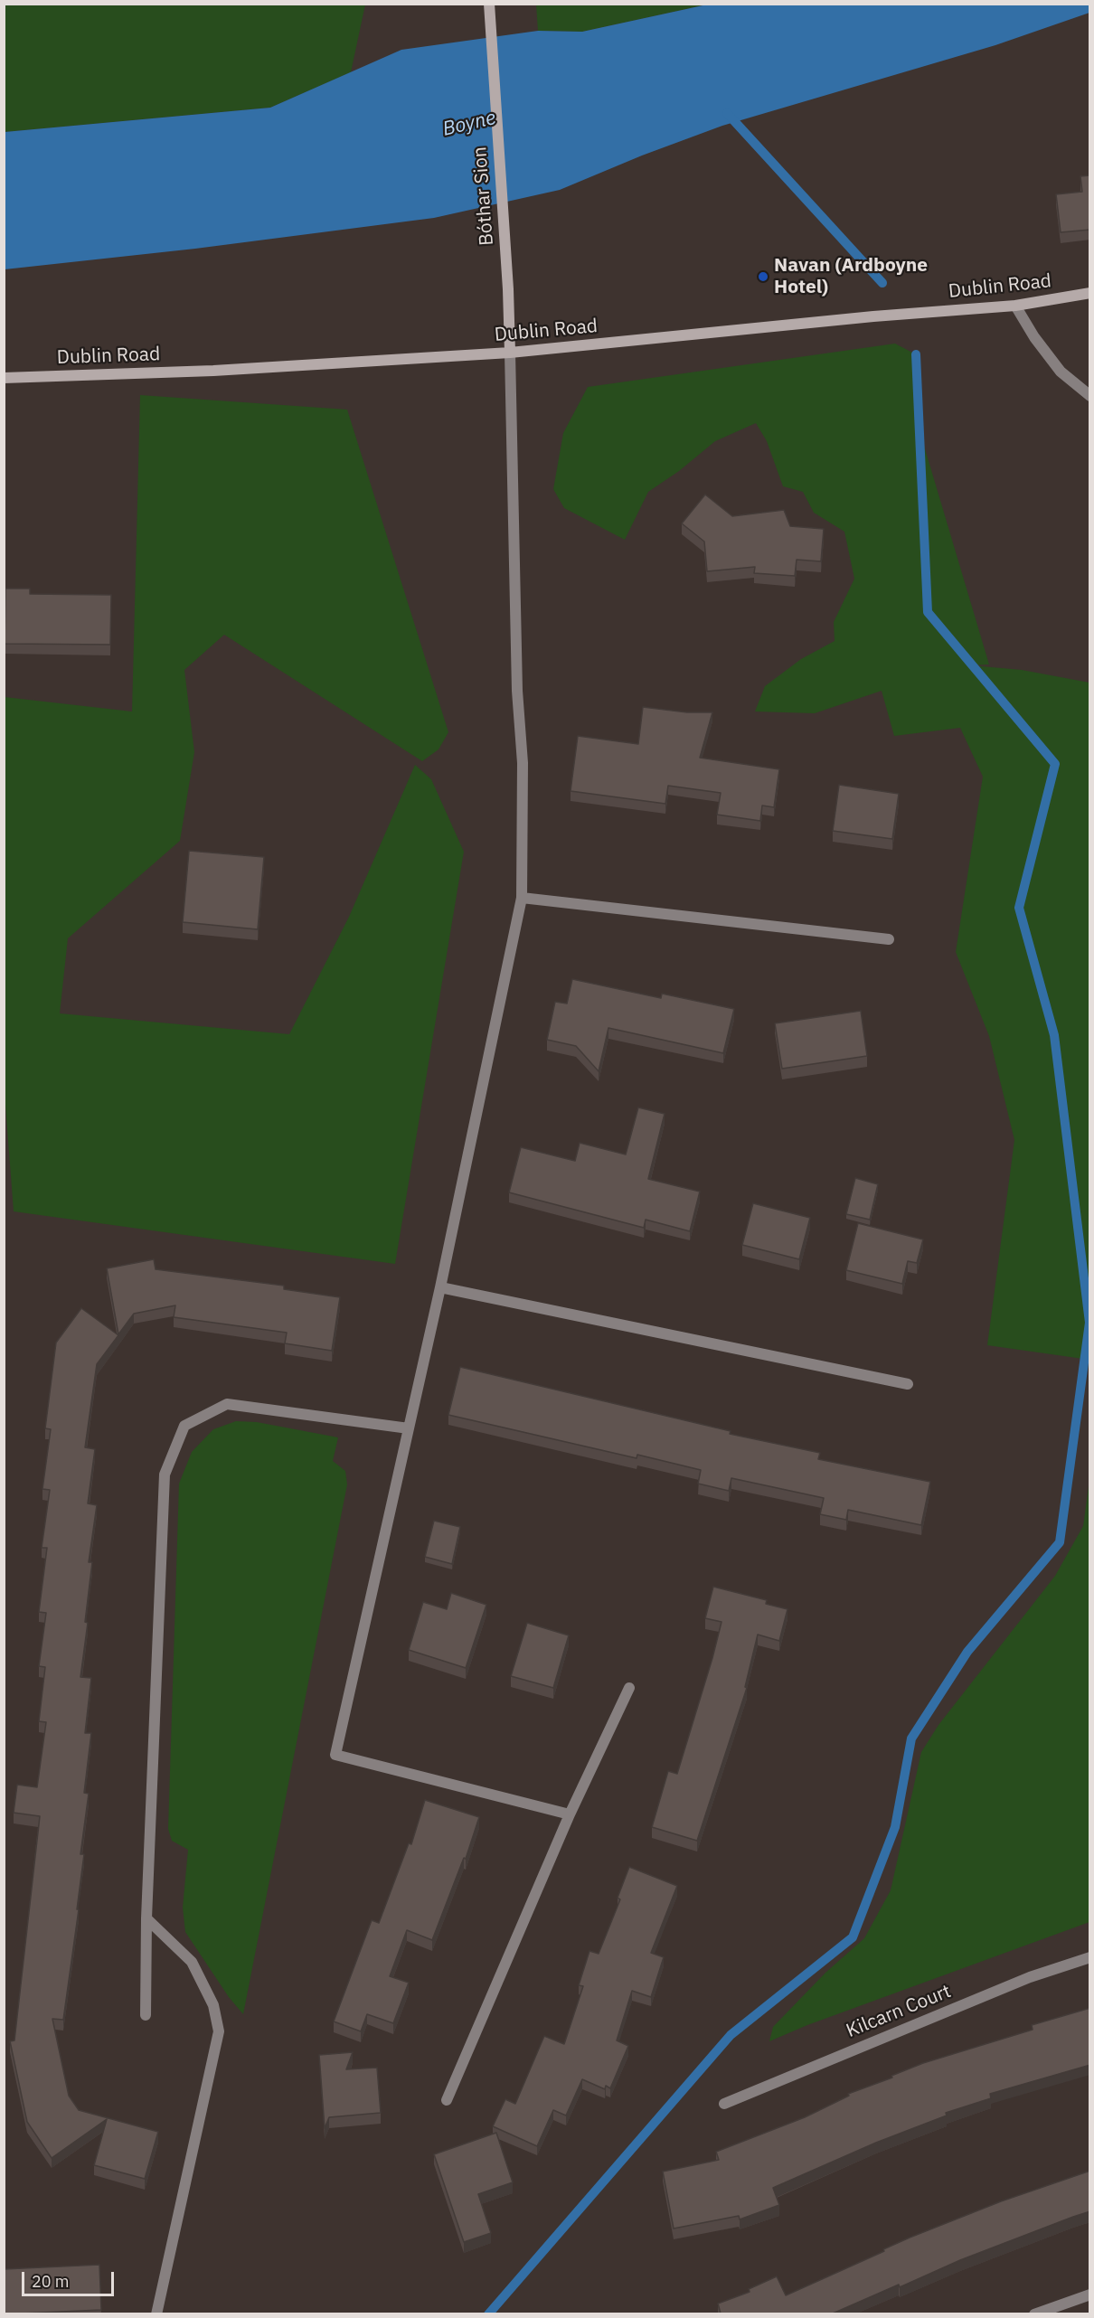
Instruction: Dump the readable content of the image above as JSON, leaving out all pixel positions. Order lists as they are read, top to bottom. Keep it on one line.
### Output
{"streets":{"main road":["Bóthar Sion","Dublin Road"],"street":["Kilcarn Court"]},"crossings":[["Bóthar Sion","Dublin Road"]],"water":["Boyne"],"places":["Navan (Ardboyne Hotel)"],"scale_bar":"20 m"}
